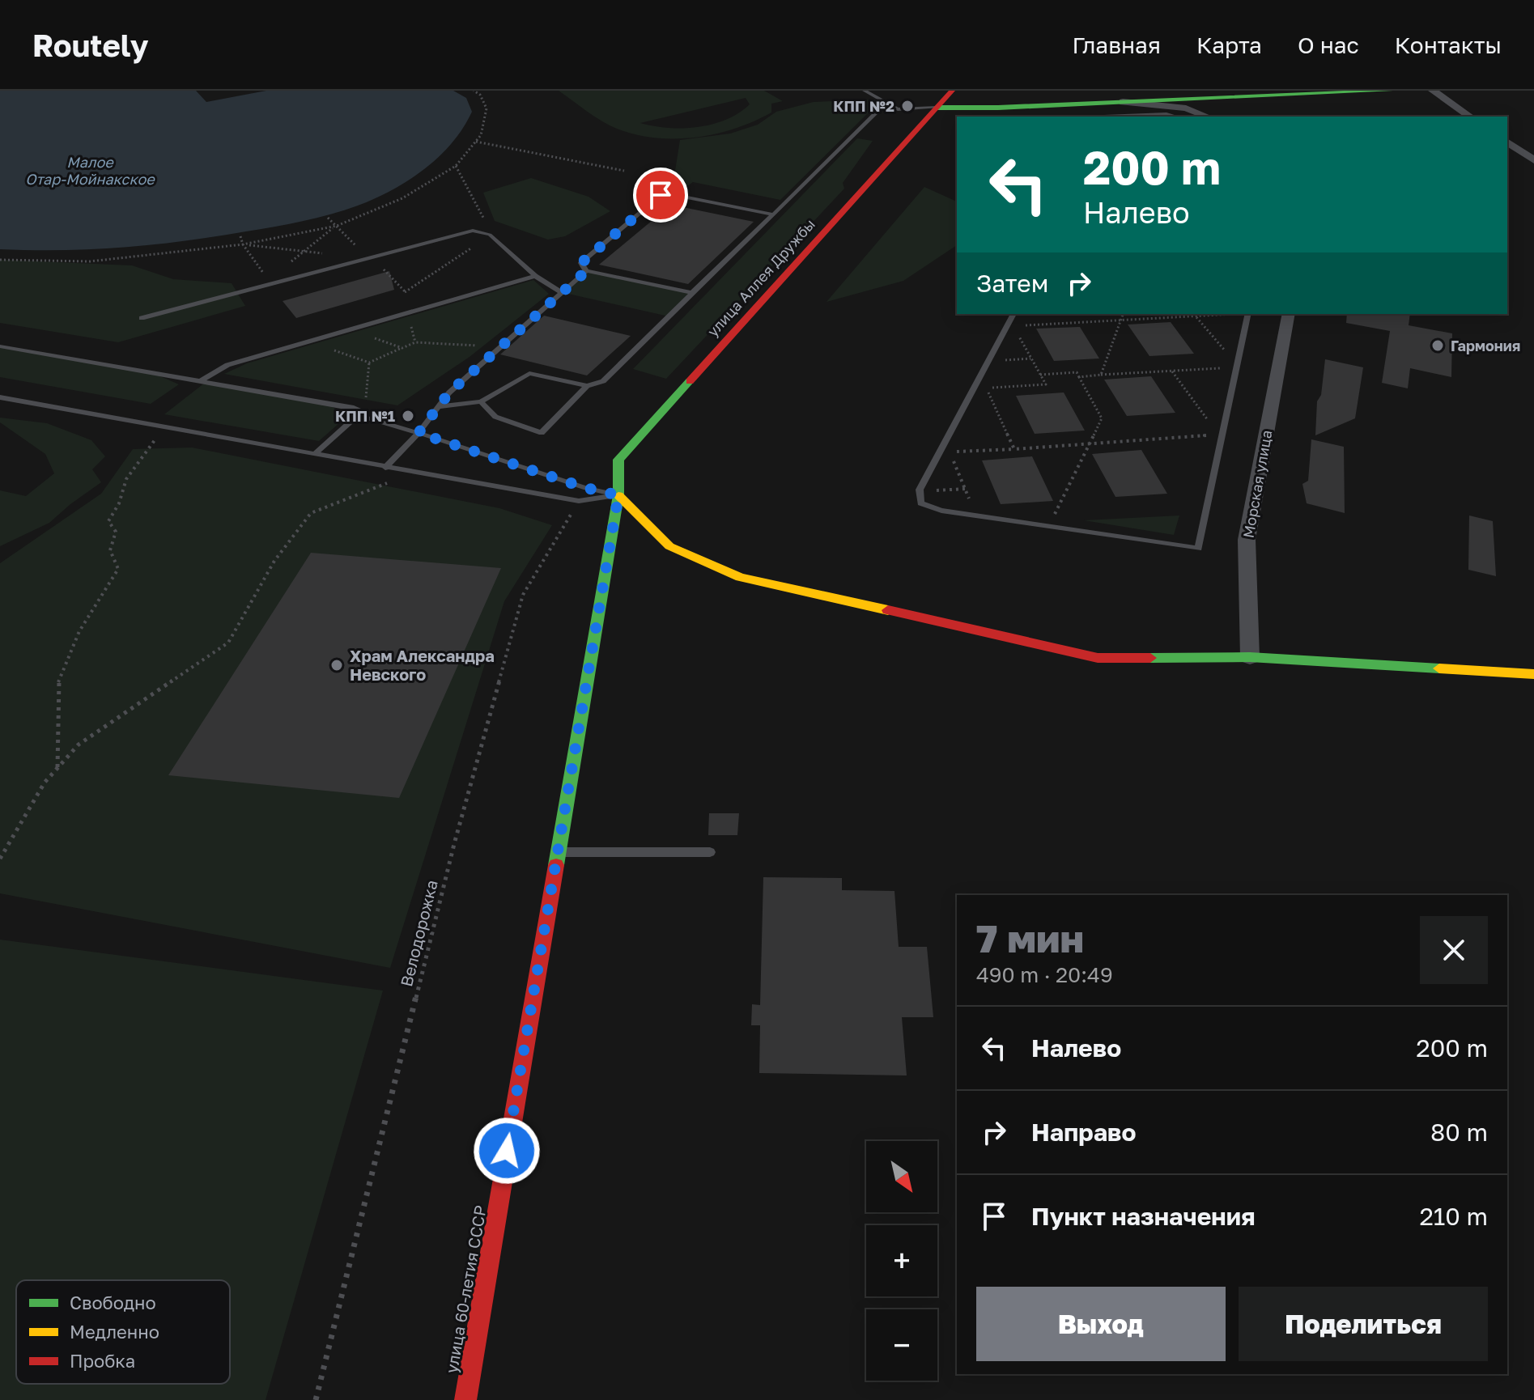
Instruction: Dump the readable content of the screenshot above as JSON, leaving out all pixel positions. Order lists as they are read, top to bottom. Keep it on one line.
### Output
{"streets":{"main road":["улица Аллея Дружбы","улица 60-летия СССР"],"street":["Морская улица"],"path":["Велодорожка"]},"crossings":[["улица Аллея Дружбы","улица 60-летия СССР"]],"water":["Малое Отар-Мойнакское"],"places":["КПП №2","Гармония","КПП №1","Храм Александра Невского"],"legend":["Свободно","Медленно","Пробка"],"north":"bottom right","page":{"header":"Routely","nav":["Главная","Карта","О нас","Контакты"],"turn":["200 m","Налево"],"then":"Затем","heading":["7 мин","490 m · 20:49"],"list":[{"name":"Налево","value":"200 m"},{"name":"Направо","value":"80 m"},{"name":"Пункт назначения","value":"210 m"}],"map_buttons":["+","−"],"buttons":["Выход","Поделиться"]}}
